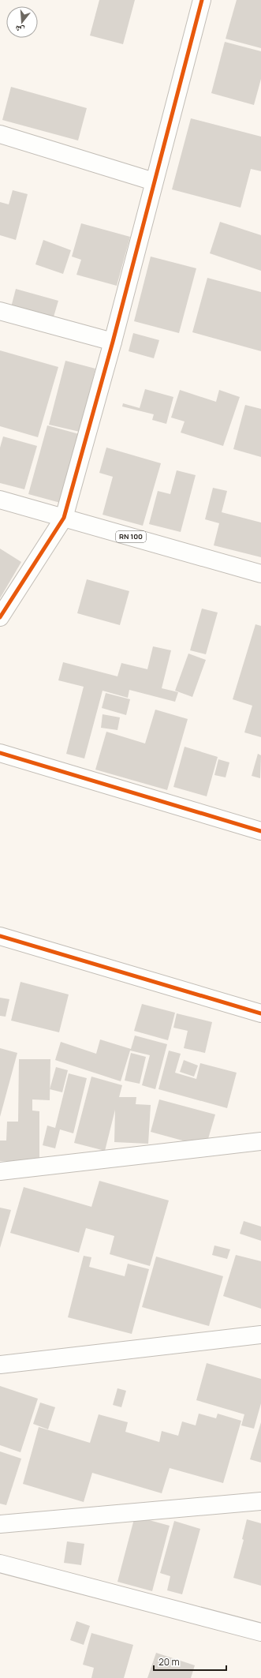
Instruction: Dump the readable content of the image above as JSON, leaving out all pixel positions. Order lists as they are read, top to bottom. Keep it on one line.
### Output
{"streets":{"street":["RN 100"]},"scale_bar":"20 m","north":"bottom"}
